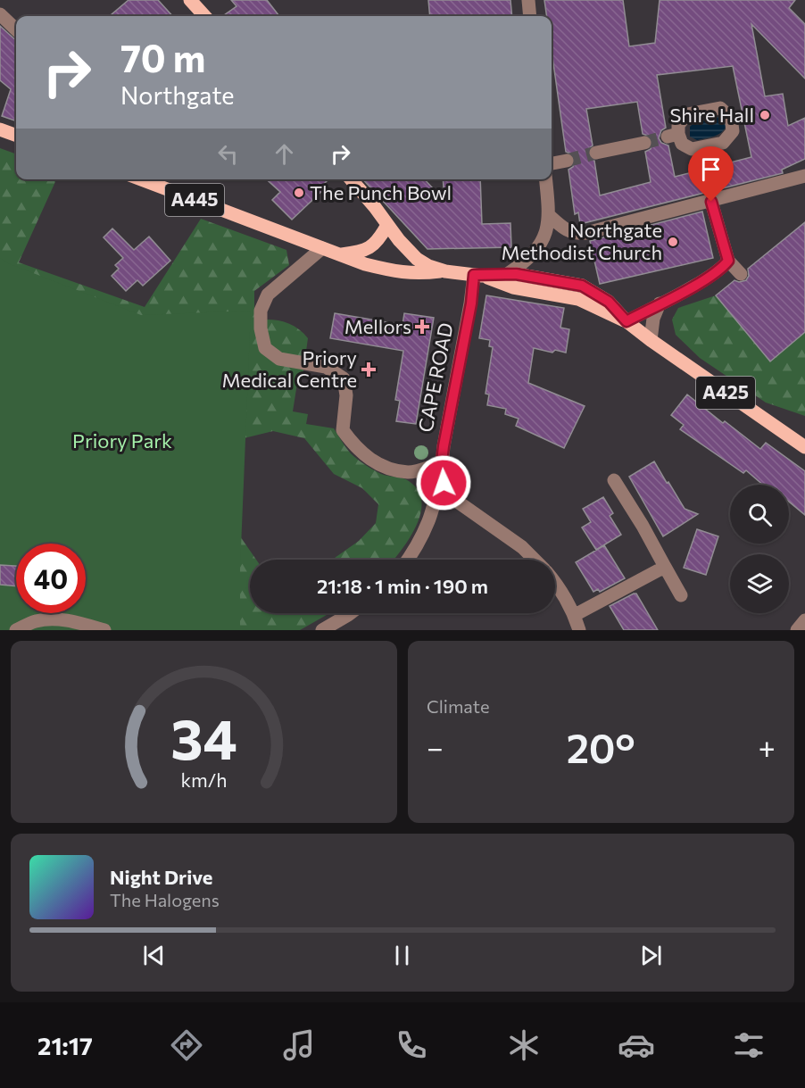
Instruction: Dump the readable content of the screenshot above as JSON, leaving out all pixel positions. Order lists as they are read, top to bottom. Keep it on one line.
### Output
{"streets":{"main road":["A445","A425"],"street":["CAPE ROAD"]},"crossings":[["A445","A425"],["CAPE ROAD","A425"]],"parks":["Priory Park"],"places":{"other":["Shire Hall","The Punch Bowl","Northgate Methodist Church"],"health":["Mellors","Priory Medical Centre"]},"page":{"turn":["70 m","Northgate"],"limit":"40","trip":"21:18 · 1 min · 190 m","tile":"Climate","heat":["−","20°","+"],"song":["Night Drive","The Halogens"],"tabs":"21:17","gauge":["34","km/h"]}}
